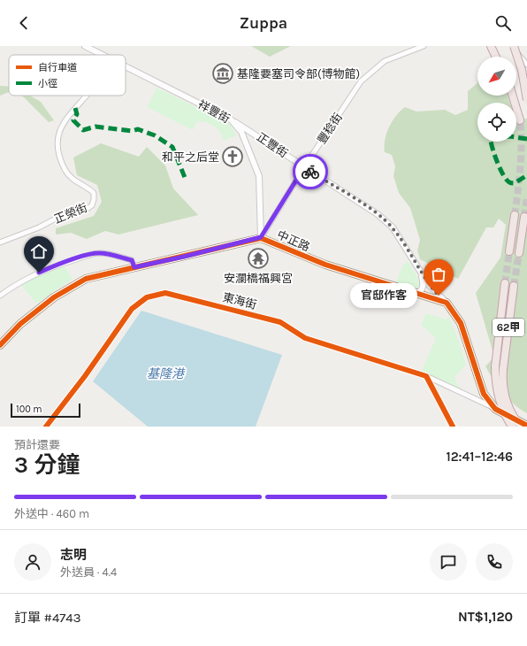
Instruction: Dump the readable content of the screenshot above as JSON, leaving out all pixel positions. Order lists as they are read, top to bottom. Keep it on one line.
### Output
{"streets":{"highway":["62甲"],"main road":["中正路"],"street":["祥豐街","豐稔街","正豐街","正榮街","東海街"]},"crossings":[["祥豐街","豐稔街"],["祥豐街","正豐街"],["祥豐街","中正路"],["豐稔街","正豐街"],["豐稔街","中正路"],["正豐街","中正路"]],"water":["基隆港"],"places":{"museum":["基隆要塞司令部(博物館)"],"church":["和平之后堂"],"temple":["安瀾橋福興宮"],"other":["官邸作客"]},"legend":["自行車道","小徑"],"scale_bar":"100 m","north":"bottom left","page":{"header":"Zuppa","bubble":"官邸作客","scale":"100 m","heading":["3 分鐘","預計還要","12:41–12:46"],"panel":["志明","外送員 · 4.4","訂單 #4743","NT$1,120"],"bar":"外送中 · 460 m"}}
